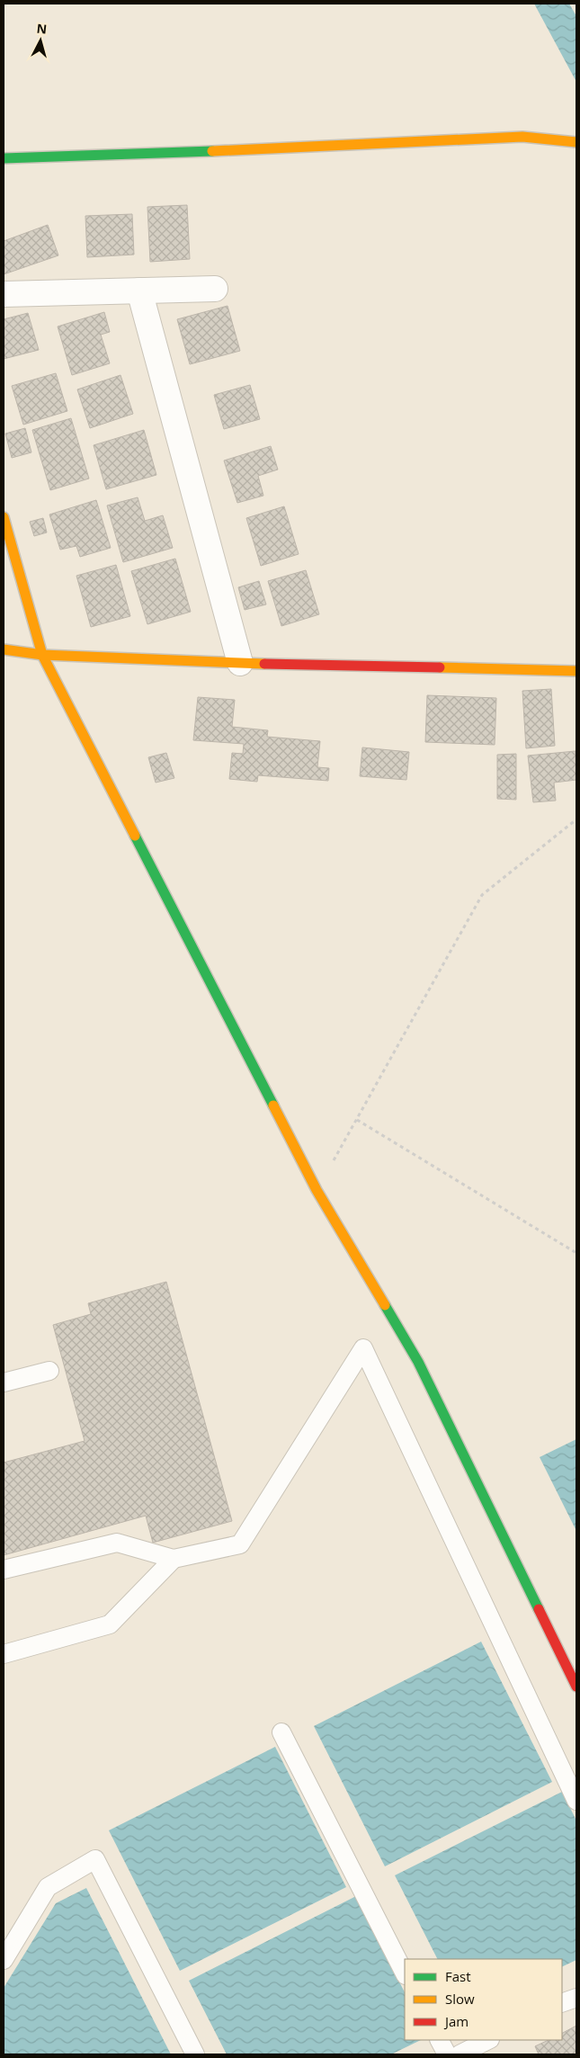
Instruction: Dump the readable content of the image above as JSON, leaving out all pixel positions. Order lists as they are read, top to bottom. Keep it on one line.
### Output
{"legend":["Fast","Slow","Jam"],"north":"top"}
